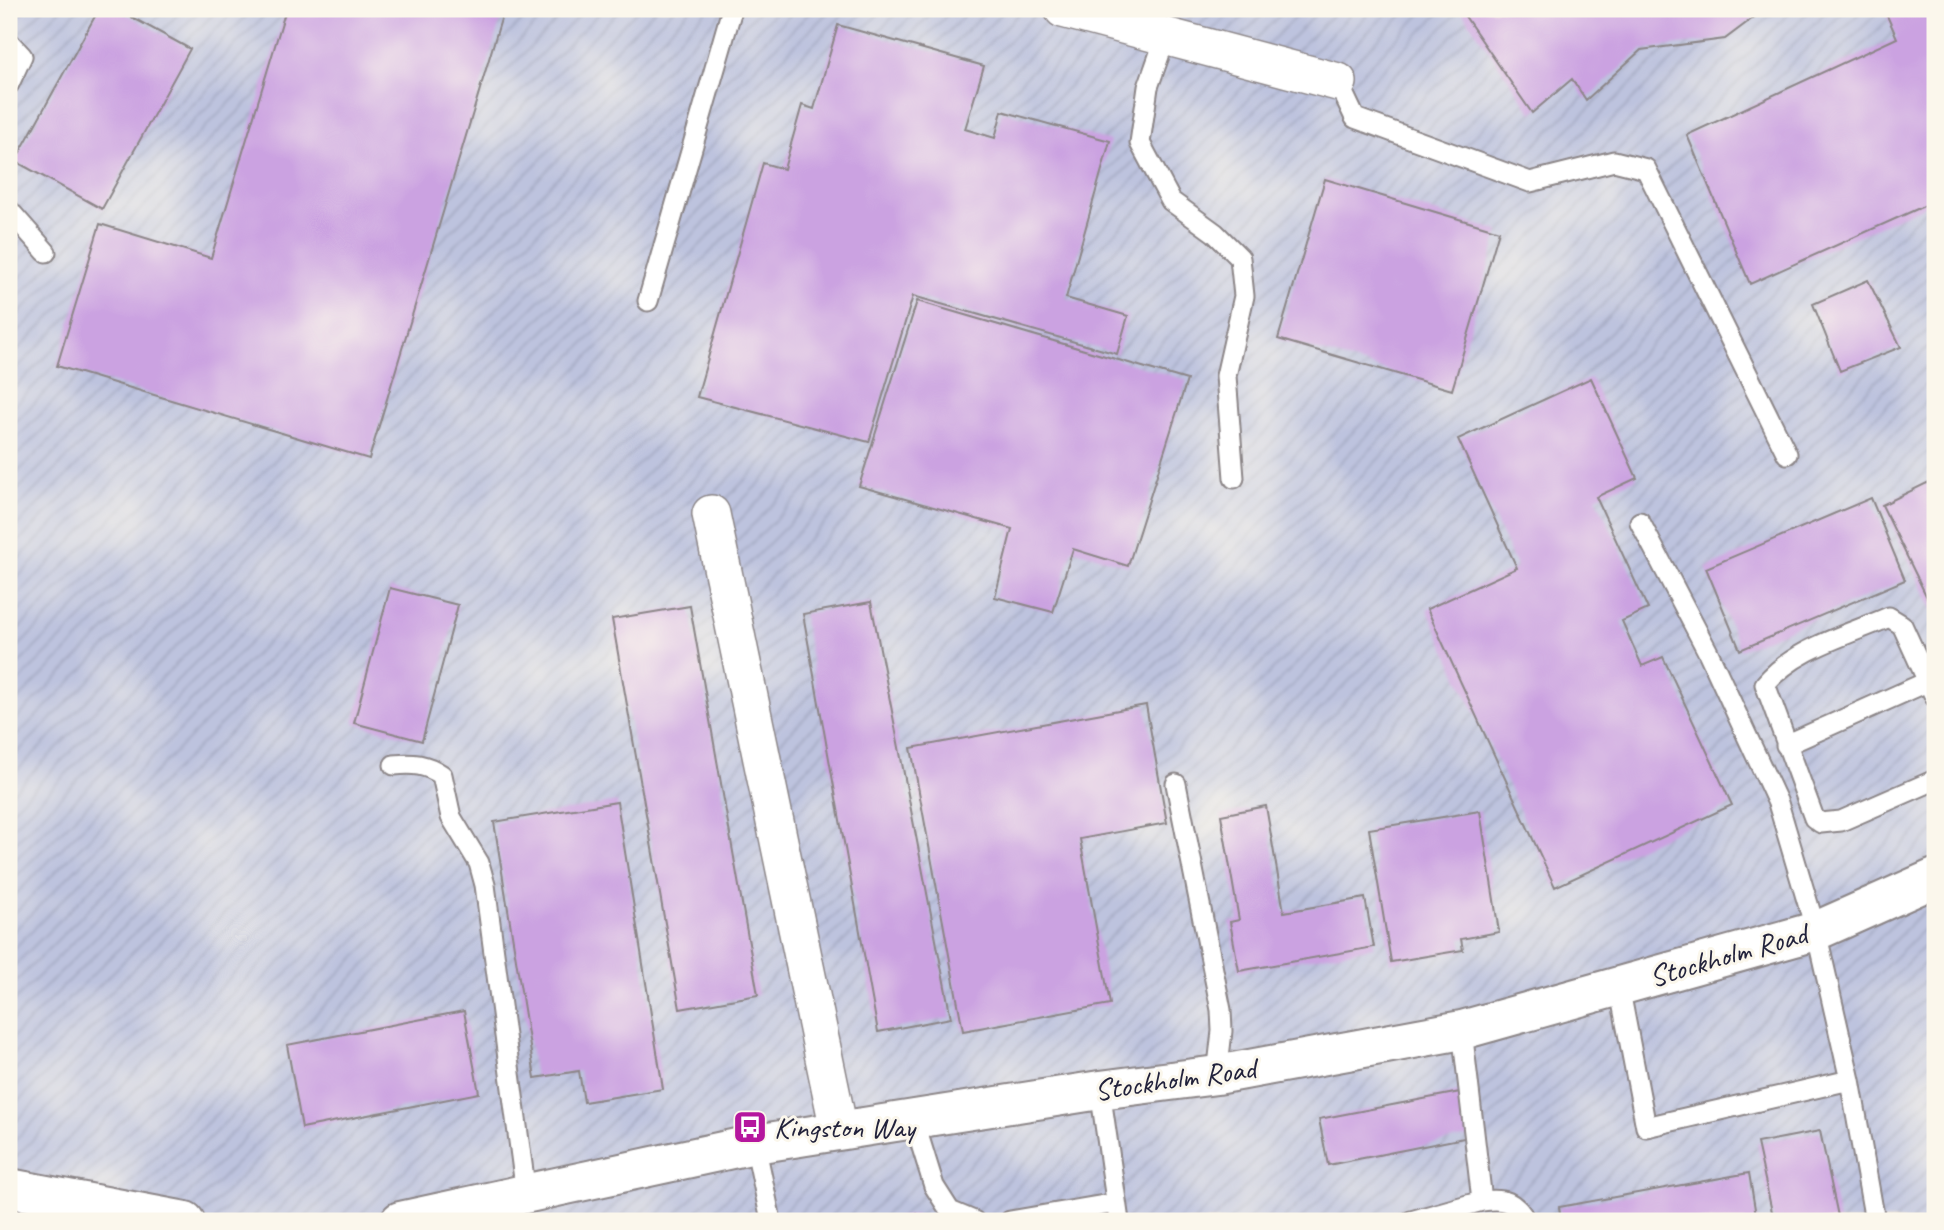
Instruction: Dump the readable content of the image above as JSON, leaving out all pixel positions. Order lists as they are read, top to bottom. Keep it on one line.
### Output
{"streets":{"street":["Stockholm Road"]},"places":{"bus stop":["Kingston Way"]}}
